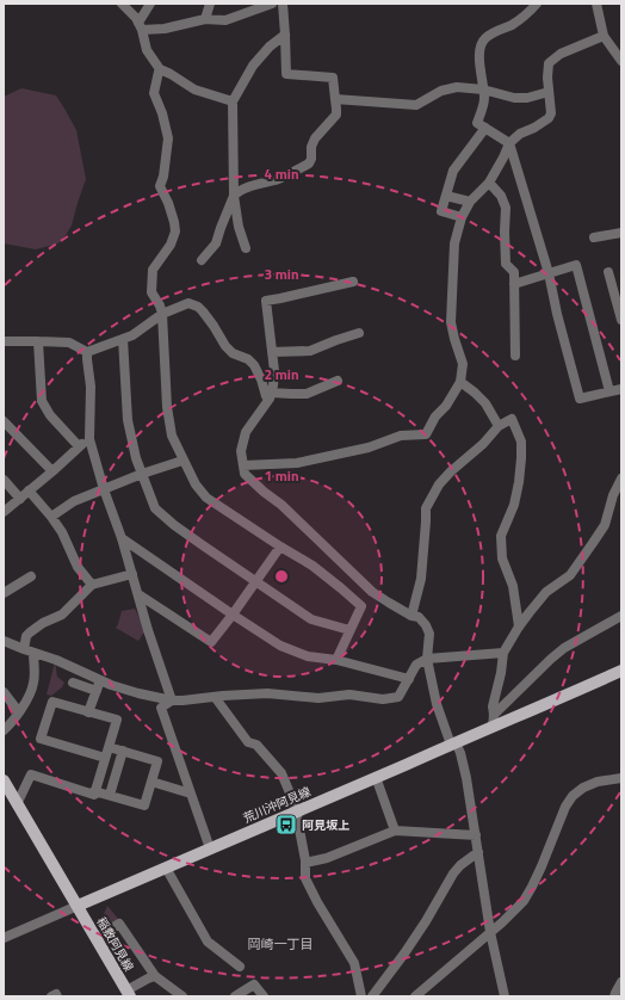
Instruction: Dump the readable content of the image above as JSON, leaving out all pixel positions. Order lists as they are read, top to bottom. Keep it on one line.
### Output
{"streets":{"main road":["荒川沖阿見線","稲敷阿見線"]},"crossings":[["荒川沖阿見線","稲敷阿見線"]],"districts":["岡崎一丁目"],"places":{"bus stop":["阿見坂上"]},"rings":["4 min","3 min","2 min","1 min"]}
